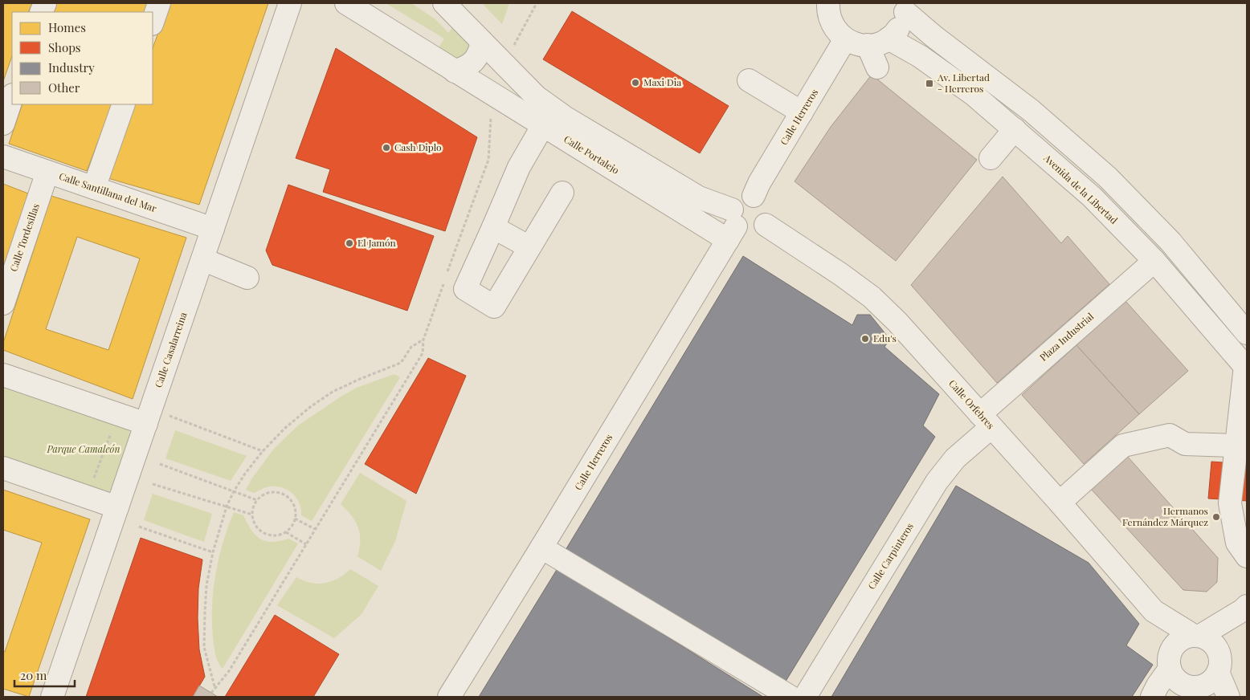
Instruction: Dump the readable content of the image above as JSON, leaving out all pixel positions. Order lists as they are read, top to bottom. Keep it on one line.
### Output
{"streets":{"street":["Calle Herreros","Calle Portalejo","Avenida de la Libertad","Calle Santillana del Mar","Calle Tordesillas","Plaza Industrial","Calle Casalarreina","Calle Orfebres","Calle Carpinteros"]},"crossings":[["Calle Herreros","Calle Portalejo"],["Calle Herreros","Calle Orfebres"],["Calle Portalejo","Calle Orfebres"],["Avenida de la Libertad","Plaza Industrial"],["Calle Santillana del Mar","Calle Tordesillas"],["Calle Santillana del Mar","Calle Casalarreina"],["Plaza Industrial","Calle Orfebres"],["Plaza Industrial","Calle Carpinteros"],["Calle Orfebres","Calle Carpinteros"]],"parks":["Parque Camaleón"],"places":{"other":["Maxi Dia","Cash Diplo","El Jamón","Edu's","Hermanos Fernández Márquez"],"transit":["Av. Libertad - Herreros"]},"legend":["Homes","Shops","Industry","Other"],"scale_bar":"20 m"}
